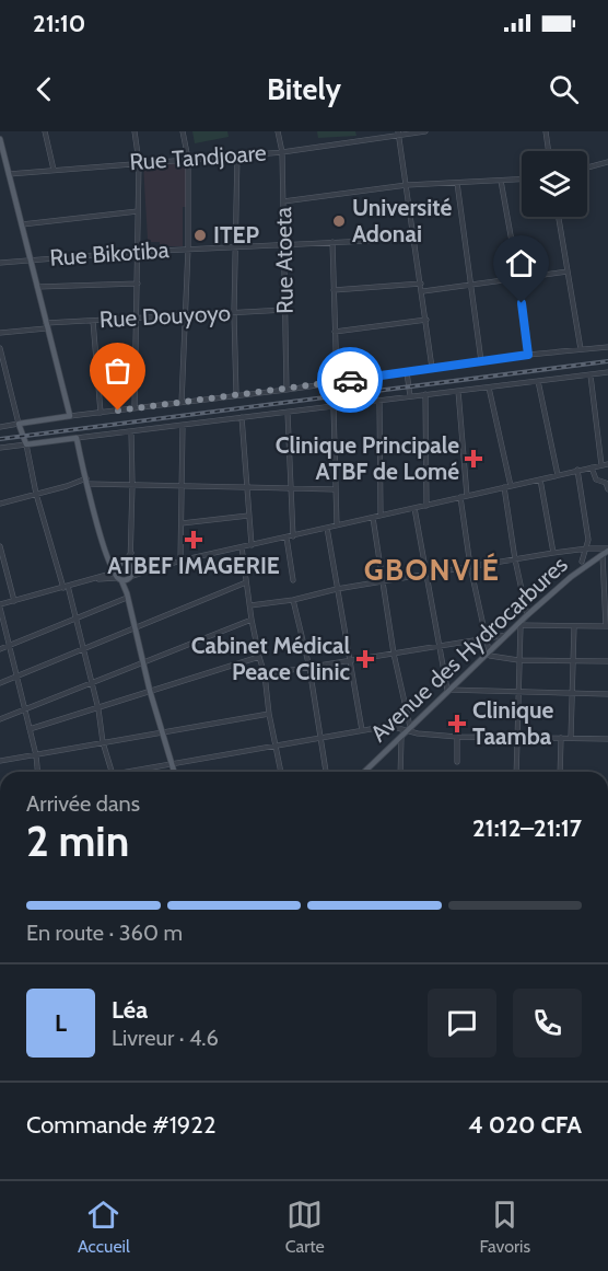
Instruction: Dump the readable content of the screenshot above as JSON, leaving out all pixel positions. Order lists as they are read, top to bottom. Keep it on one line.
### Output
{"streets":{"main road":["Avenue des Hydrocarbures"],"street":["Rue Tandjoare","Rue Bikotiba","Rue Atoeta","Rue Douyoyo"]},"crossings":[["Rue Tandjoare","Rue Atoeta"],["Rue Bikotiba","Rue Atoeta"],["Rue Atoeta","Rue Douyoyo"]],"districts":["GBONVIÉ"],"places":{"other":["Université Adonai","ITEP"],"health":["Clinique Principale ATBF de Lomé","ATBEF IMAGERIE","Cabinet Médical Peace Clinic","Clinique Taamba"]},"page":{"status":"21:10","header":"Bitely","heading":["2 min","Arrivée dans","21:12–21:17"],"panel":["Léa","Livreur · 4.6","Commande #1922","4 020 CFA"],"bar":"En route · 360 m","round":"L","tabs":["Accueil","Carte","Favoris"]}}
